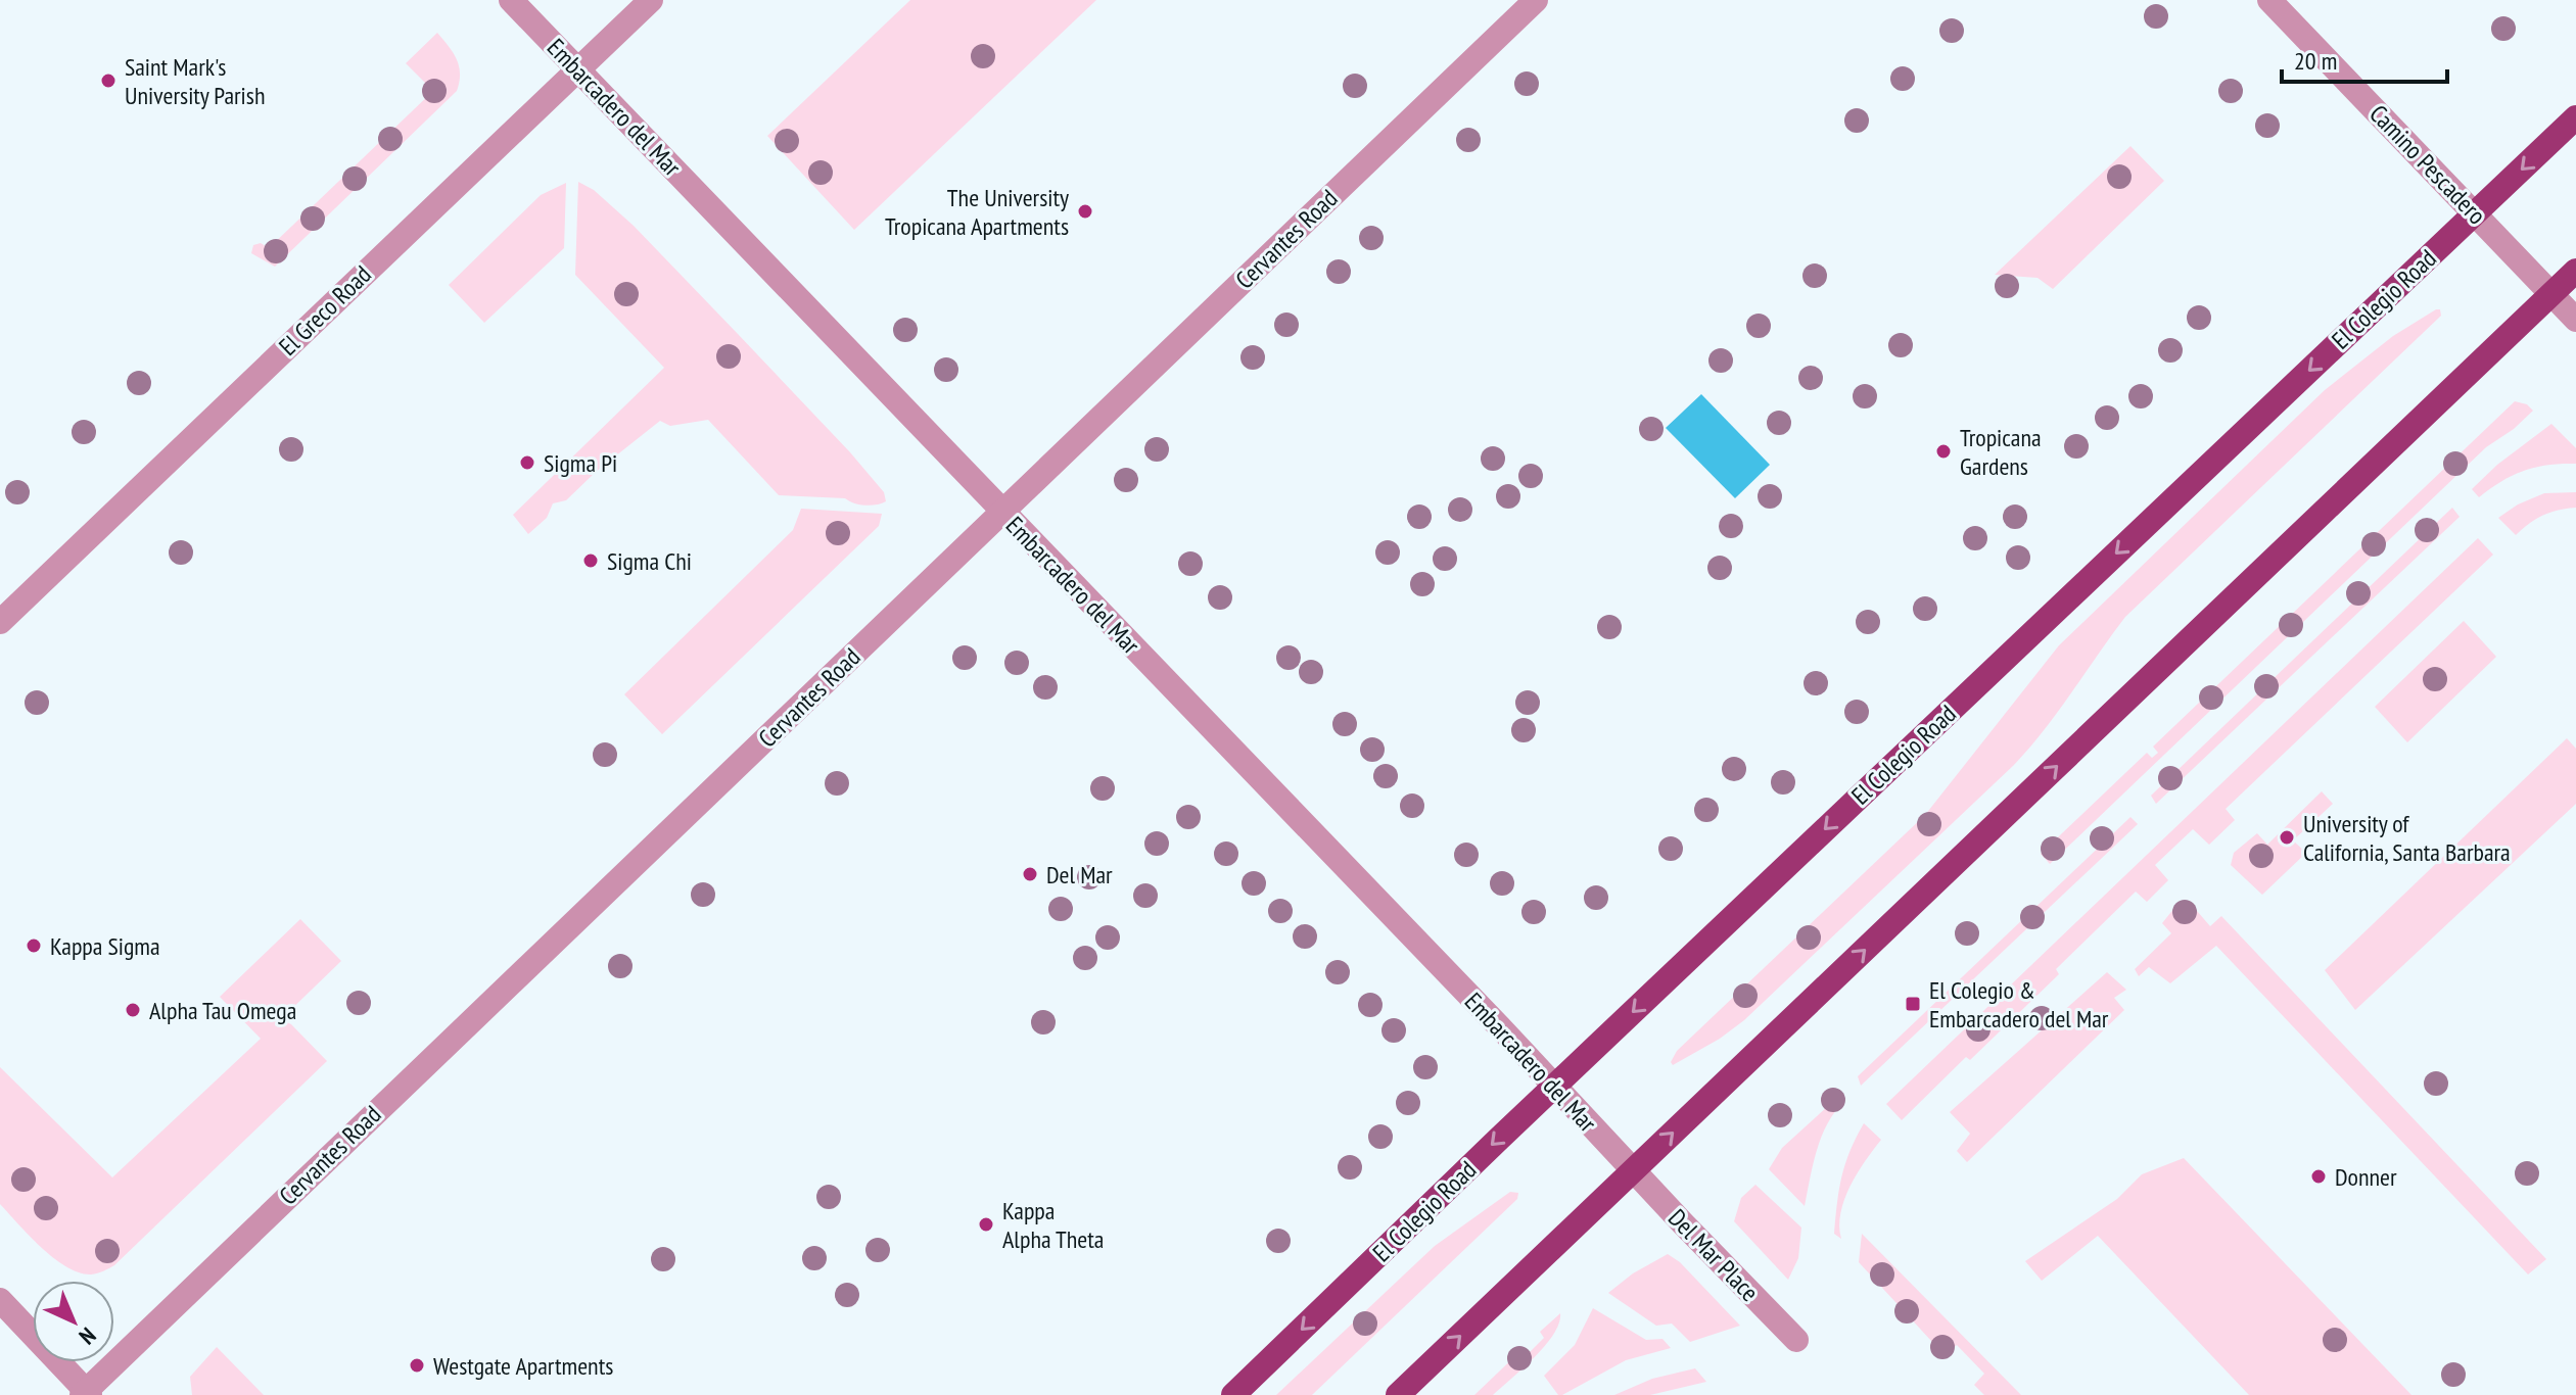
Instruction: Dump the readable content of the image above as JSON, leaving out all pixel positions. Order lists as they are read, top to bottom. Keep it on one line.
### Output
{"streets":{"main road":["El Colegio Road"],"street":["Embarcadero del Mar","Camino Pescadero","Cervantes Road","El Greco Road","Del Mar Place"]},"crossings":[["Embarcadero del Mar","Cervantes Road"],["Embarcadero del Mar","El Colegio Road"],["Embarcadero del Mar","El Greco Road"],["Embarcadero del Mar","Del Mar Place"],["Camino Pescadero","El Colegio Road"]],"places":{"other":["Saint Mark's University Parish","The University Tropicana Apartments","Tropicana Gardens","Sigma Pi","Sigma Chi","University of California, Santa Barbara","Del Mar","Kappa Sigma","Alpha Tau Omega","Donner","Kappa Alpha Theta","Westgate Apartments"],"transit":["El Colegio & Embarcadero del Mar"]},"scale_bar":"20 m","north":"bottom right"}
